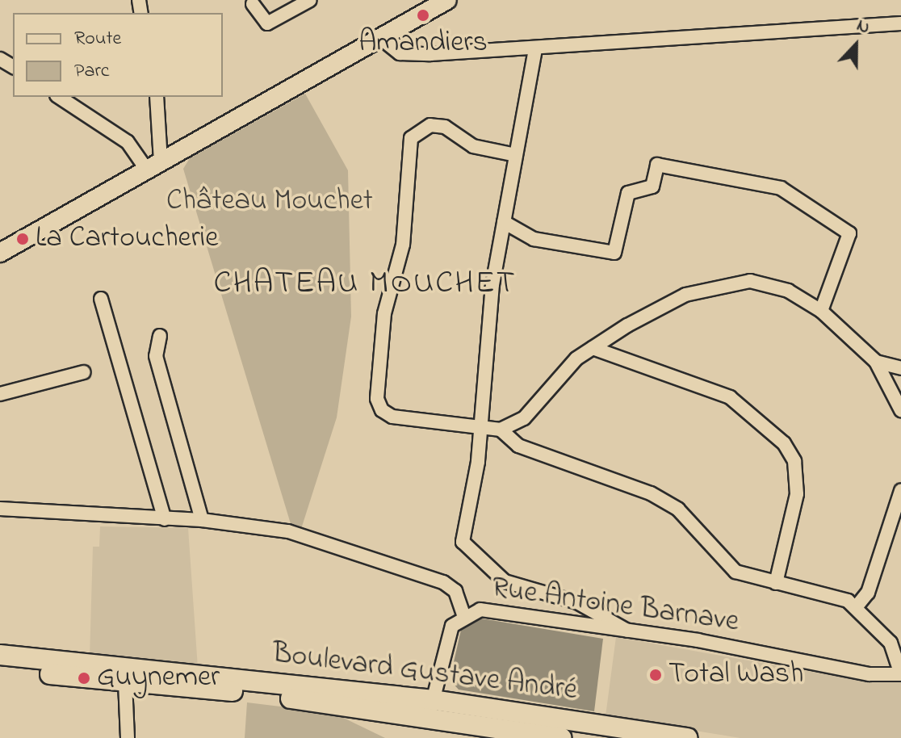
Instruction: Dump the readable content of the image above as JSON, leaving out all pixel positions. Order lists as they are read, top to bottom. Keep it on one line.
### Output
{"streets":{"main road":["Boulevard Gustave André"],"street":["Rue Antoine Barnave"]},"districts":["CHATEAU MOUCHET"],"parks":["Château Mouchet"],"places":["Amandiers","La Cartoucherie","Total Wash","Guynemer"],"legend":["Route","Parc"],"north":"top"}
